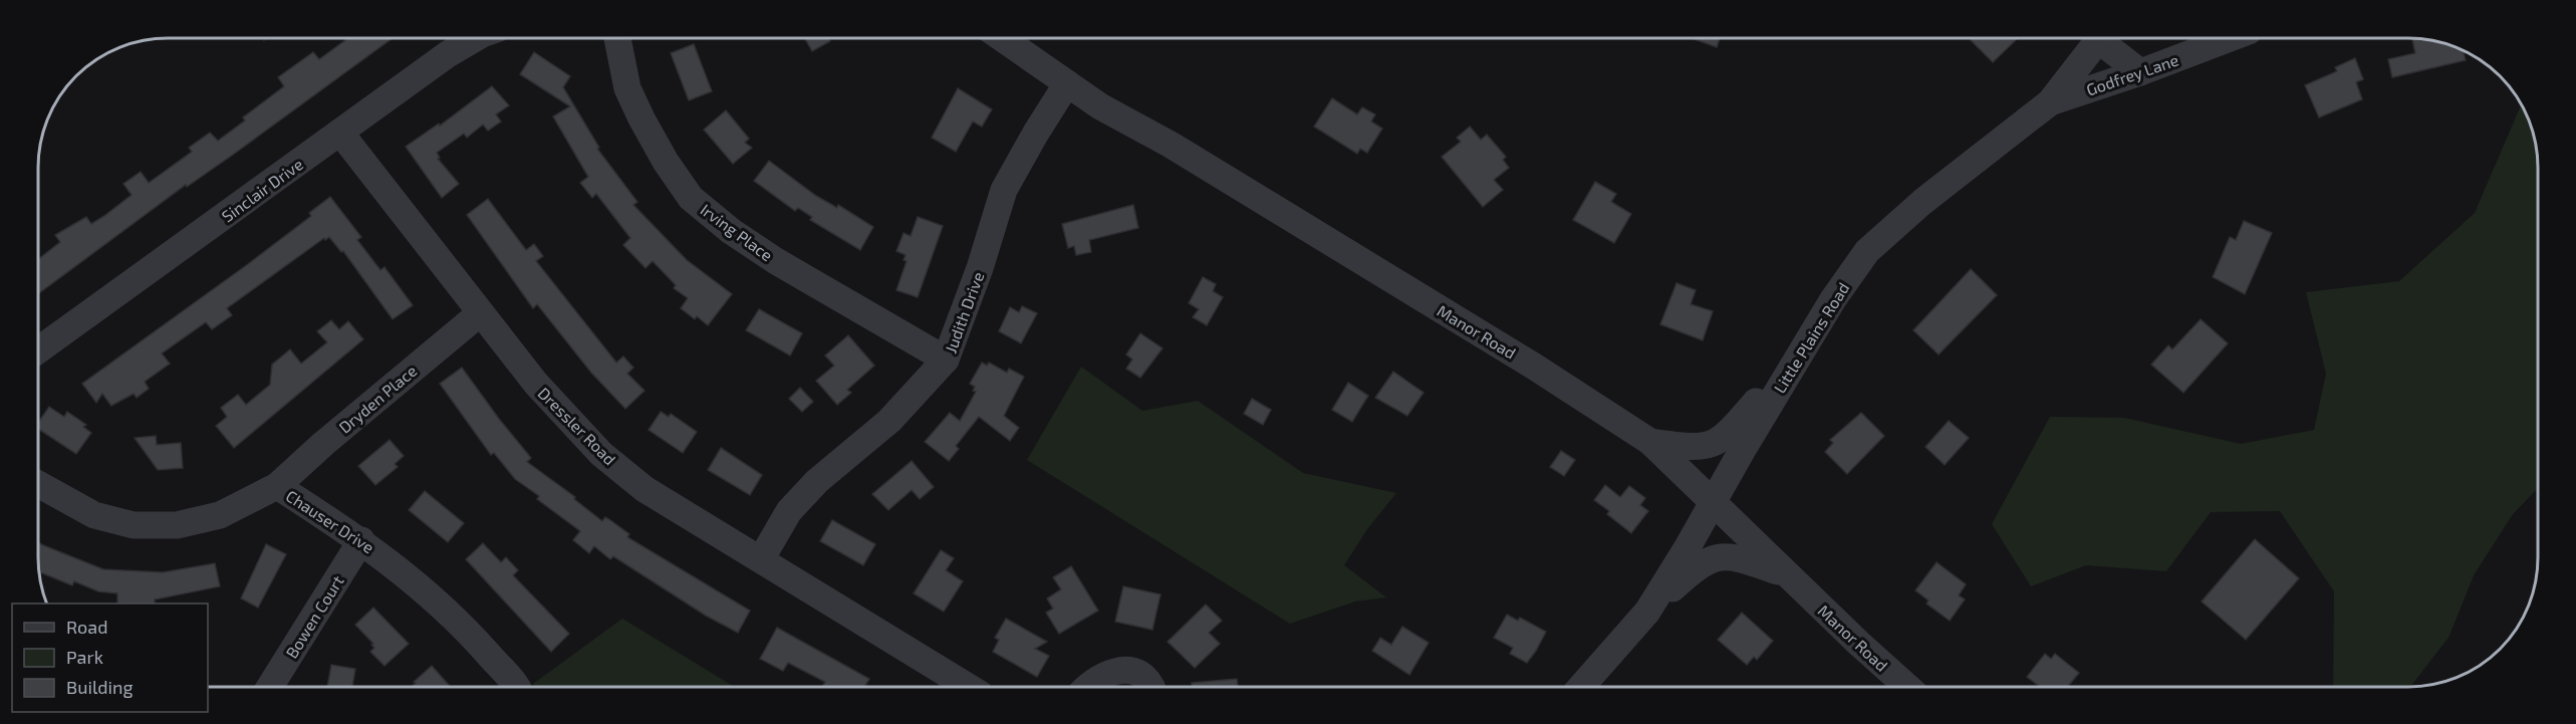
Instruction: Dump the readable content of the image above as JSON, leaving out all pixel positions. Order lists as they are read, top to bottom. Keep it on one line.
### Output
{"streets":{"street":["Godfrey Lane","Sinclair Drive","Irving Place","Judith Drive","Manor Road","Little Plains Road","Dryden Place","Dressler Road","Chauser Drive","Bowen Court"]},"crossings":[["Godfrey Lane","Little Plains Road"],["Sinclair Drive","Dressler Road"],["Irving Place","Judith Drive"],["Judith Drive","Manor Road"],["Judith Drive","Dressler Road"],["Manor Road","Little Plains Road"],["Dryden Place","Dressler Road"],["Dryden Place","Chauser Drive"],["Chauser Drive","Bowen Court"]],"legend":["Road","Park","Building"]}
